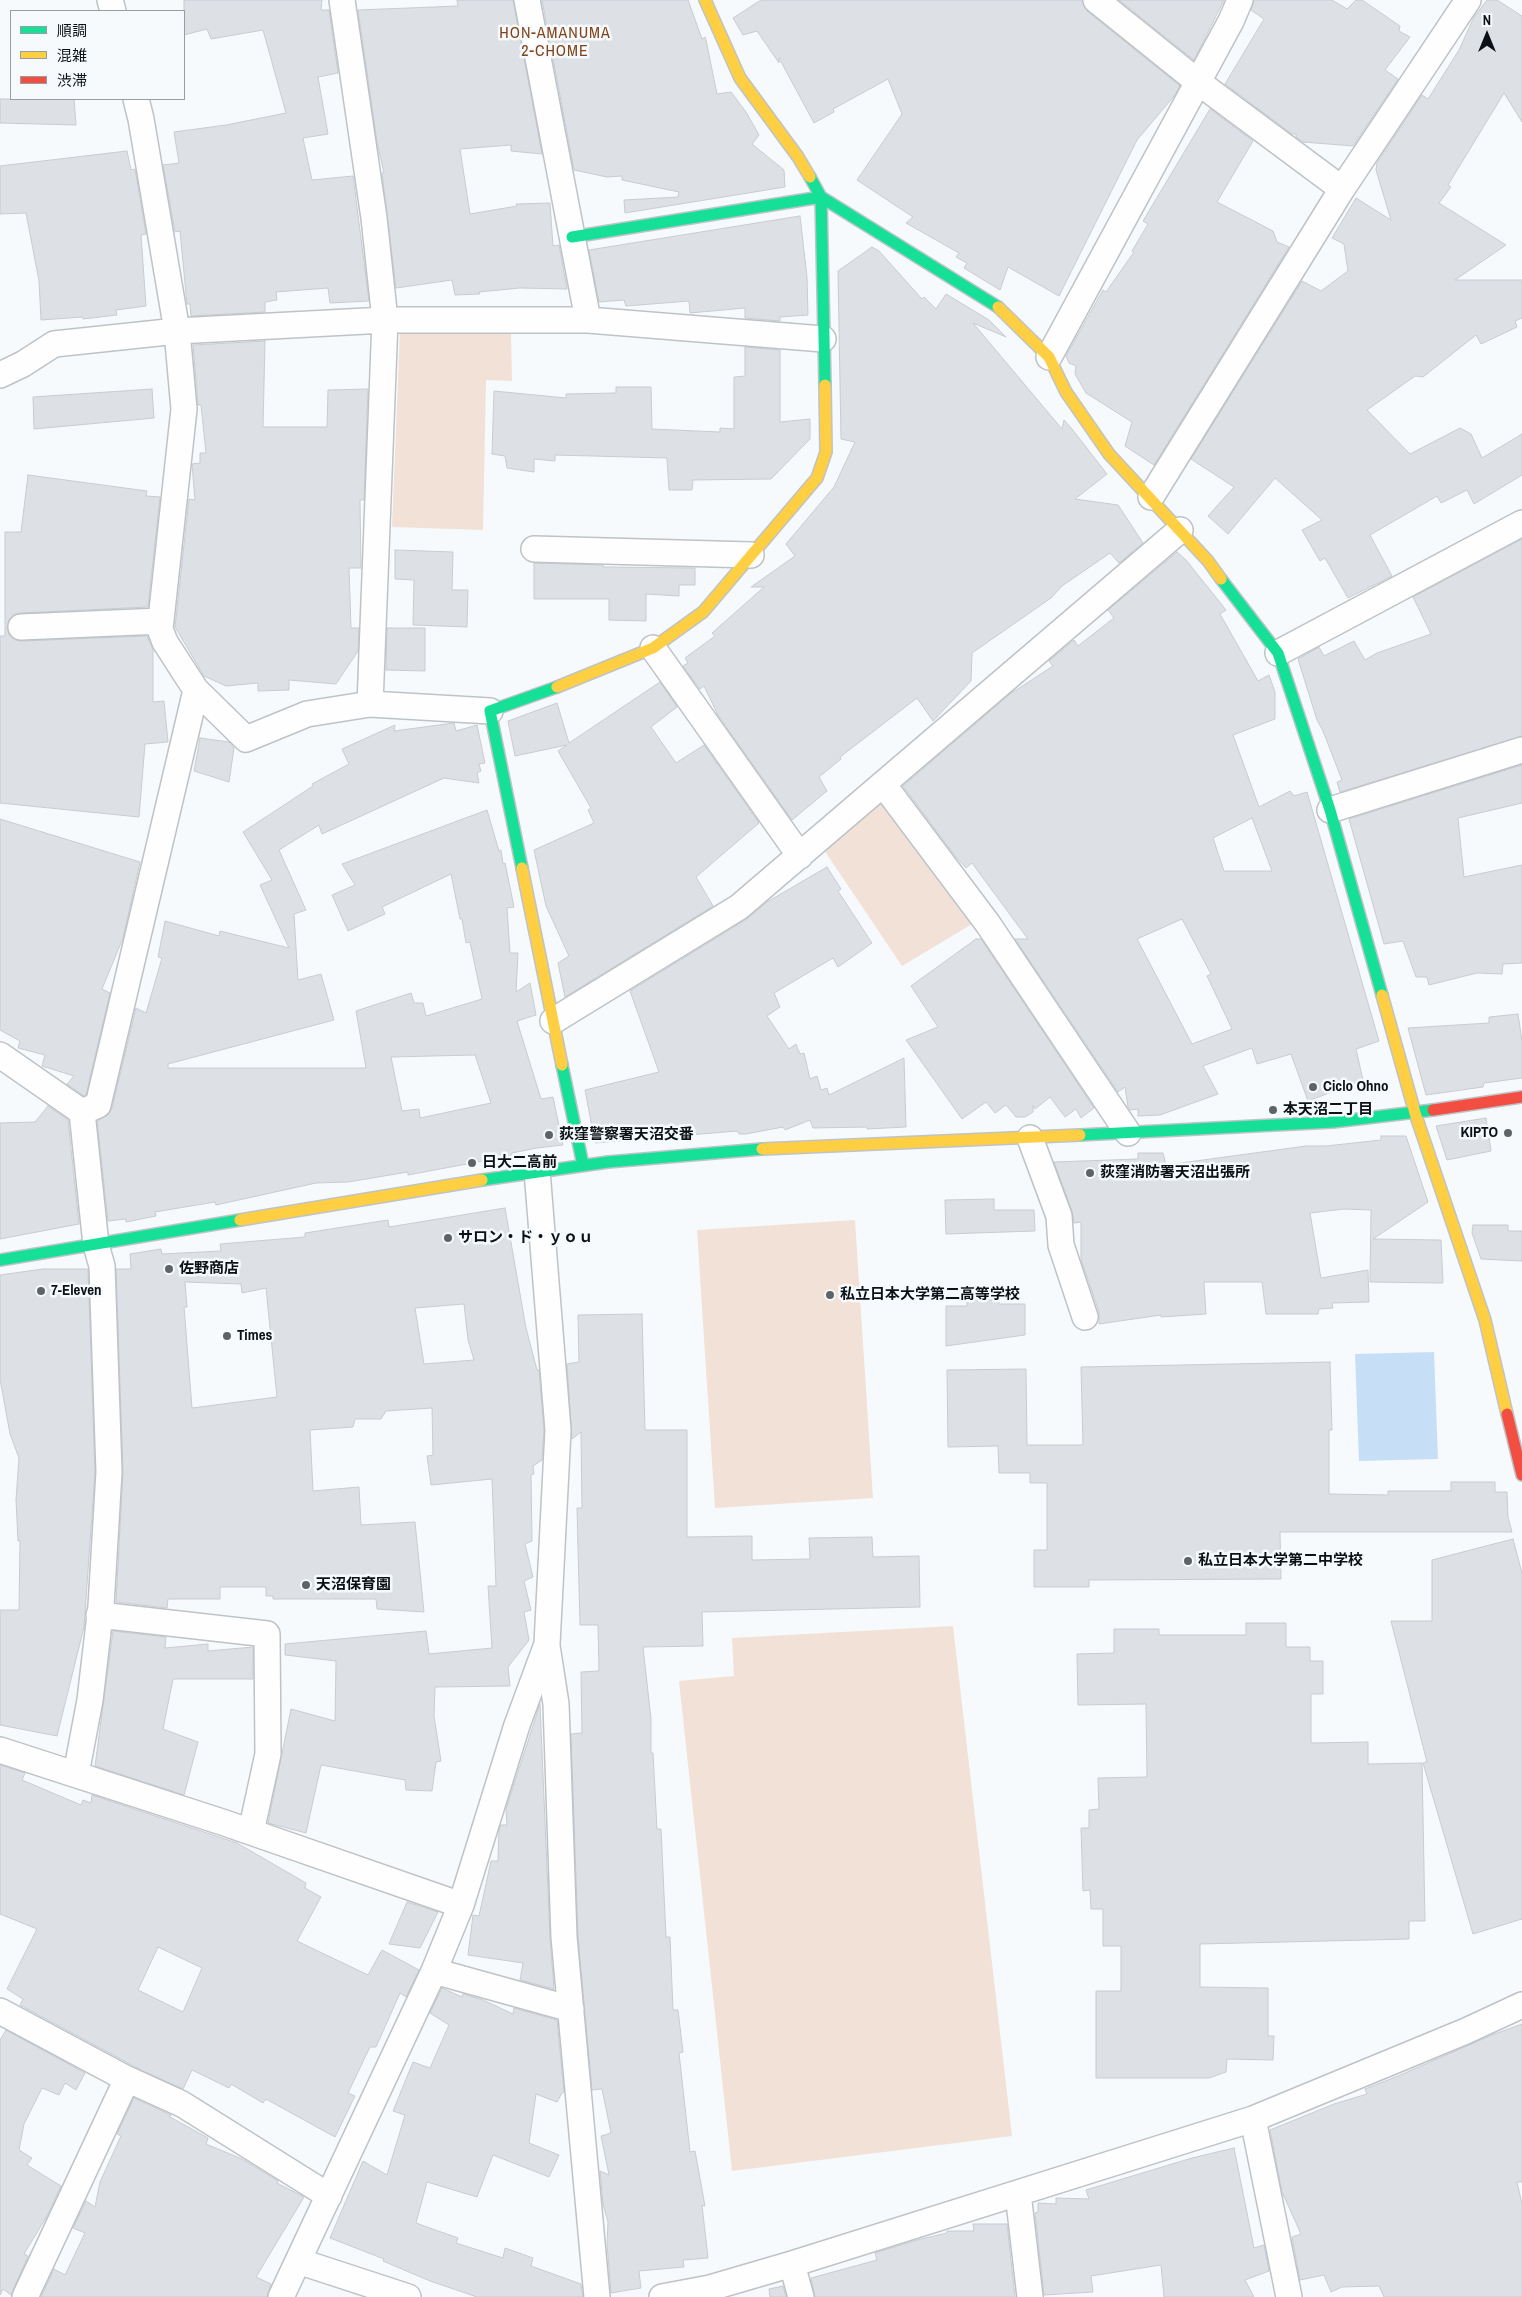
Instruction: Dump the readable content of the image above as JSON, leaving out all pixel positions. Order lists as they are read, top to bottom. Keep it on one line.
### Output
{"districts":["HON-AMANUMA 2-CHOME"],"places":["Ciclo Ohno","本天沼二丁目","KIPTO","荻窪警察署天沼交番","日大二高前","荻窪消防署天沼出張所","サロン・ド・ｙｏｕ","佐野商店","7-Eleven","私立日本大学第二高等学校","Times","私立日本大学第二中学校","天沼保育園"],"legend":["順調","混雑","渋滞"],"north":"top"}
